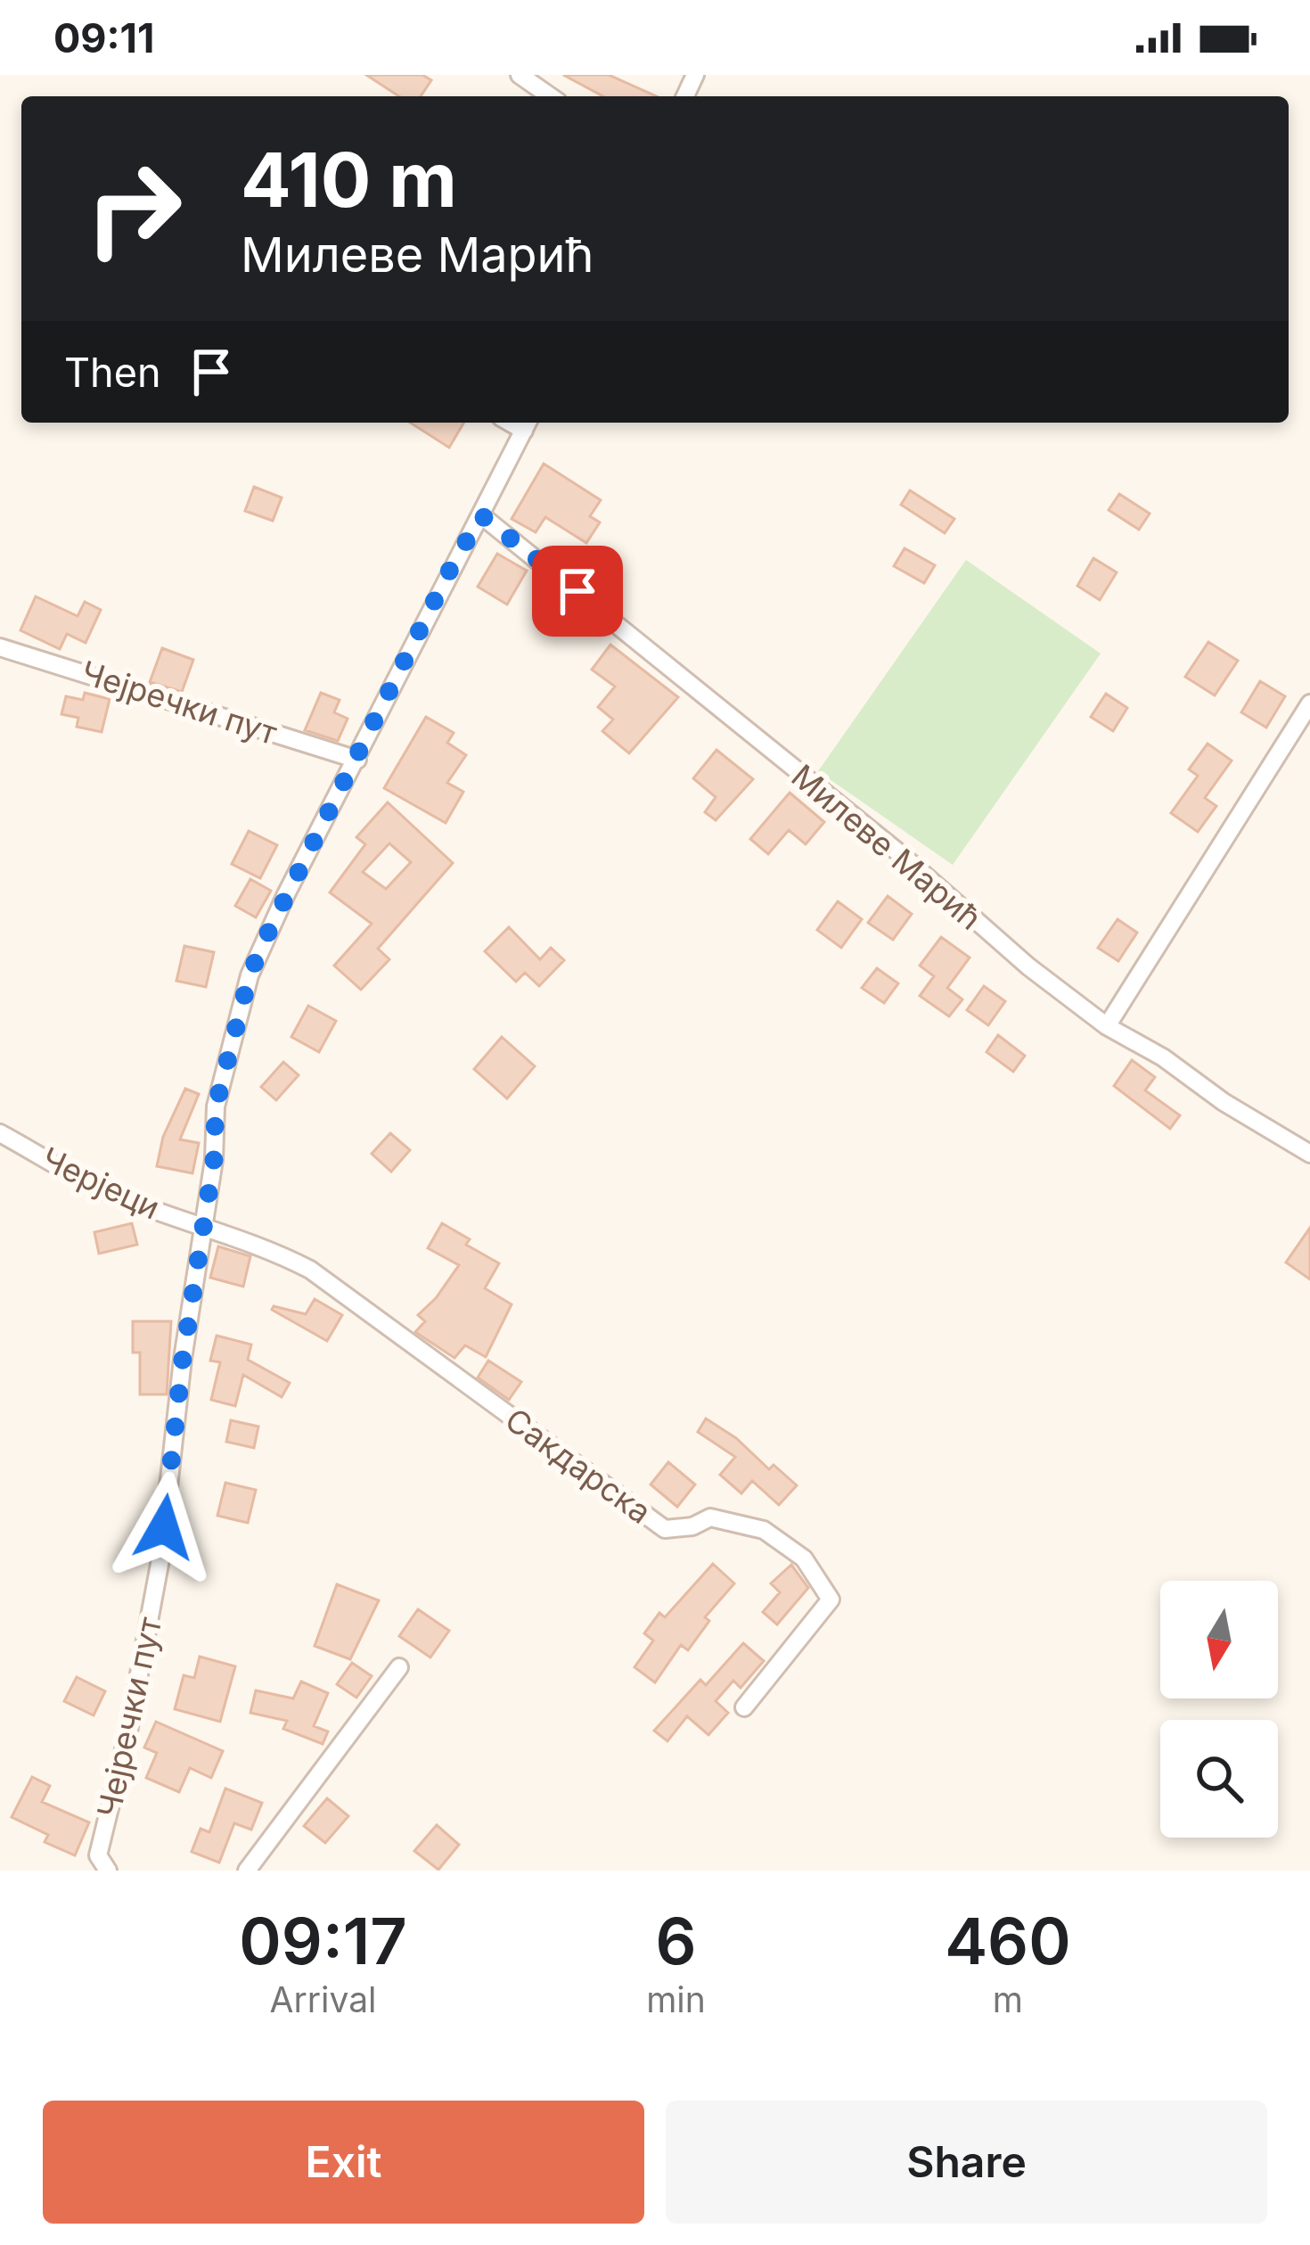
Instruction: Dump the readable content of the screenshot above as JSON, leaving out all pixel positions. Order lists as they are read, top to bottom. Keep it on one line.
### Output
{"streets":{"street":["Чејречки пут","Милеве Мaрић","Черјеци","Сакдарска"]},"crossings":[["Чејречки пут","Милеве Мaрић"],["Чејречки пут","Черјеци"],["Чејречки пут","Сакдарска"],["Черјеци","Сакдарска"]],"north":"bottom","page":{"status":"09:11","turn":["410 m","Милеве Мaрић"],"then":"Then","eta":["09:17","Arrival","6","min","460","m"],"buttons":["Exit","Share"]}}
